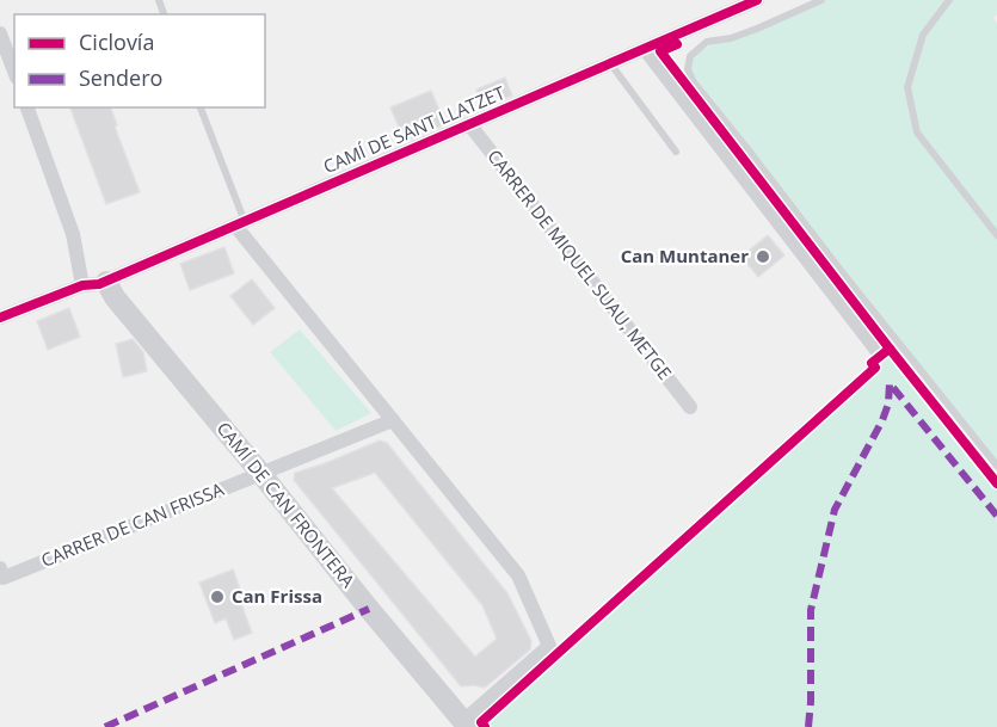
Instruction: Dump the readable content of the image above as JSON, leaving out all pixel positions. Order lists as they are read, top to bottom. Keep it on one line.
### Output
{"streets":{"street":["CAMÍ DE SANT LLATZET","CARRER DE MIQUEL SUAU, METGE","CAMÍ DE CAN FRONTERA","CARRER DE CAN FRISSA"]},"crossings":[["CAMÍ DE SANT LLATZET","CARRER DE MIQUEL SUAU, METGE"],["CAMÍ DE SANT LLATZET","CAMÍ DE CAN FRONTERA"],["CAMÍ DE CAN FRONTERA","CARRER DE CAN FRISSA"]],"places":["Can Muntaner","Can Frissa"],"legend":["Ciclovía","Sendero"]}
